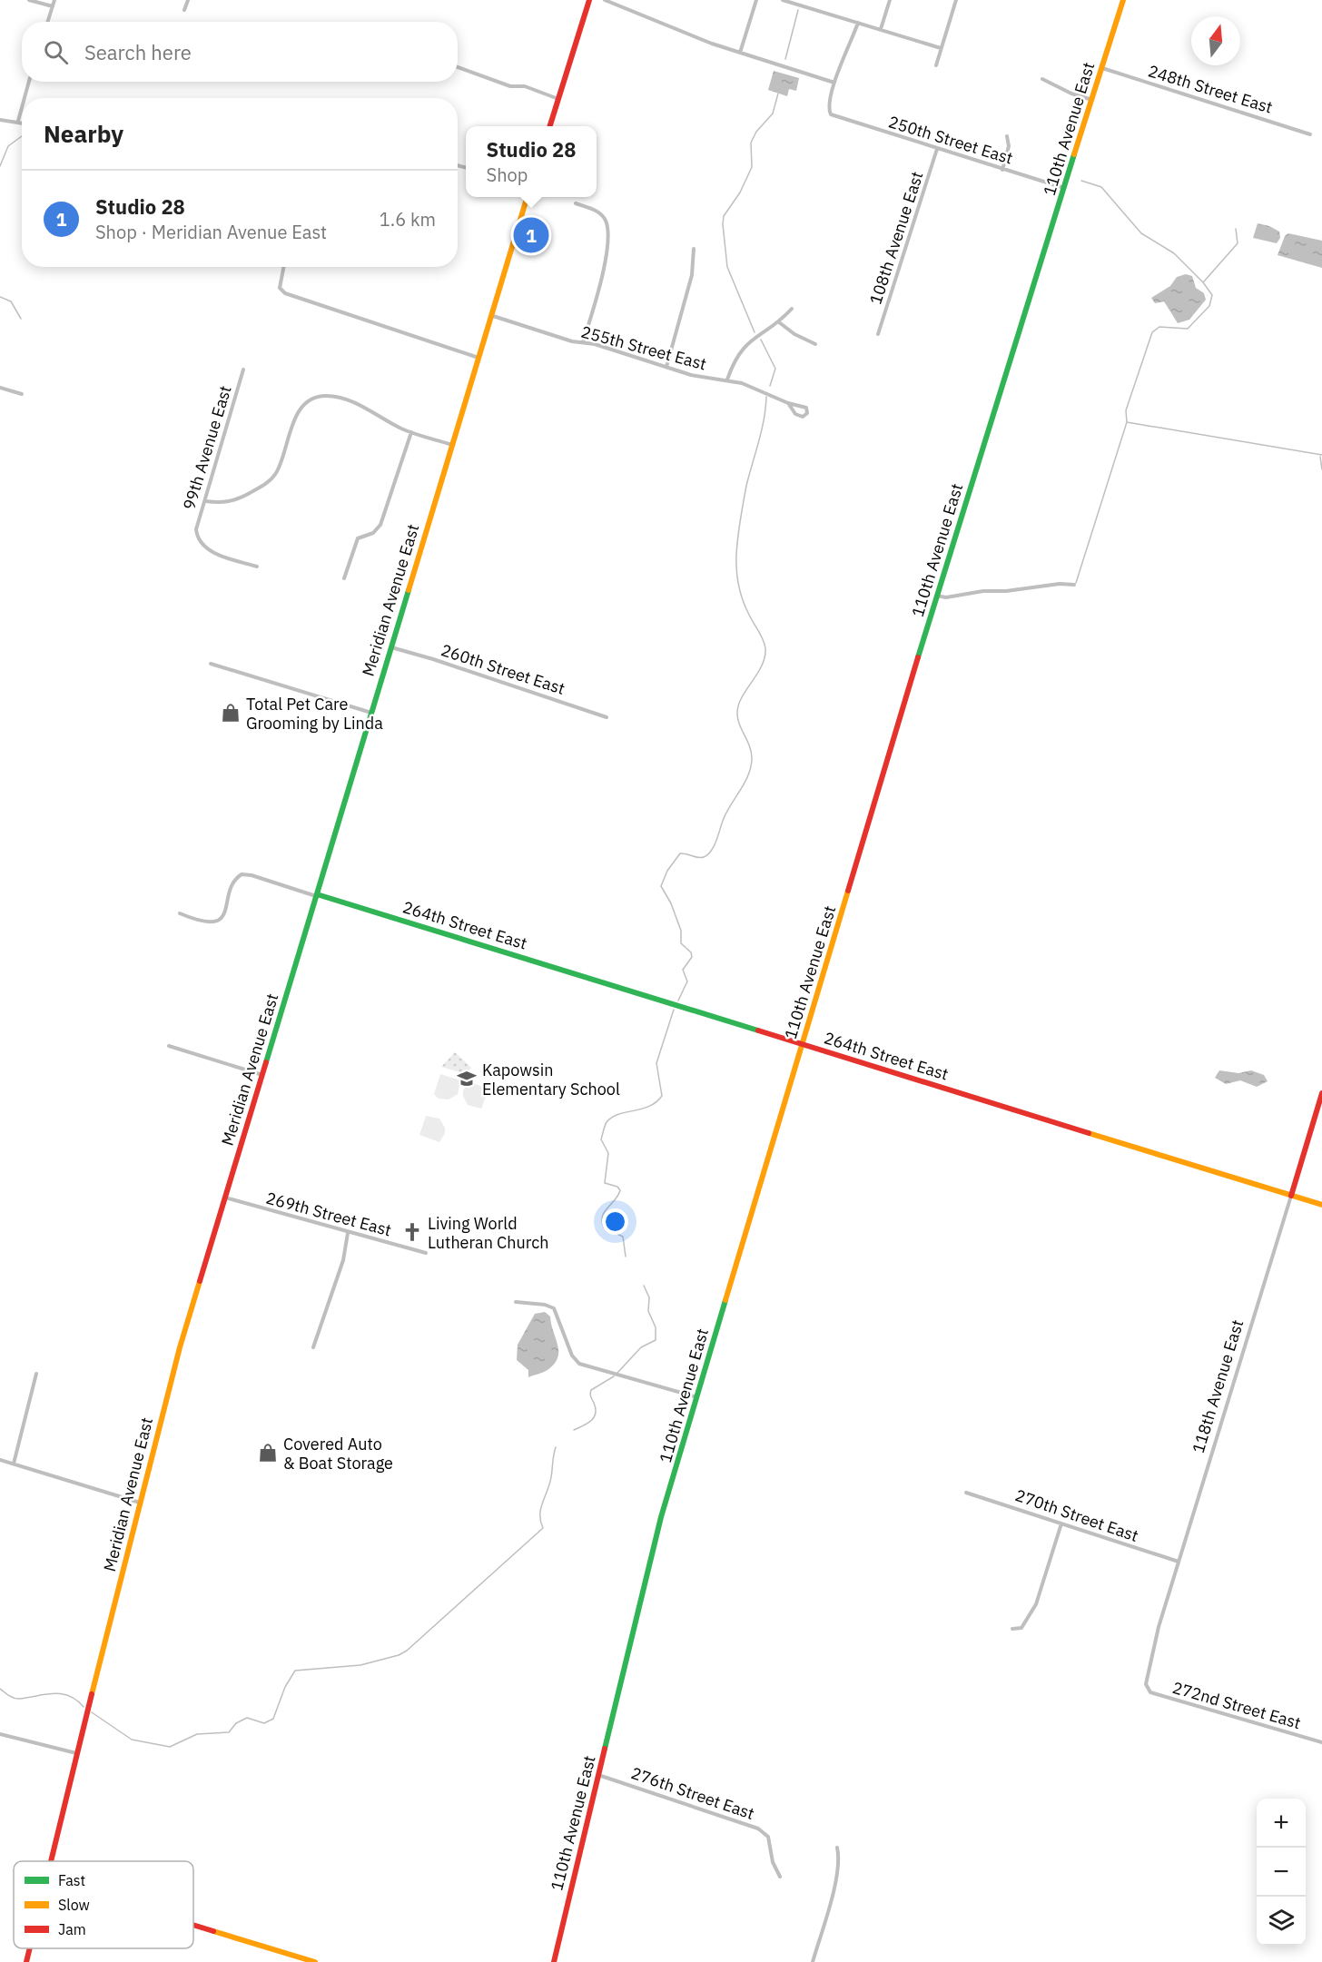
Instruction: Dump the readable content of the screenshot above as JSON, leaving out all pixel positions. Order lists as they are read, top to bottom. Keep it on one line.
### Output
{"streets":{"street":["248th Street East","110th Avenue East","250th Street East","108th Avenue East","255th Street East","99th Avenue East","Meridian Avenue East","260th Street East","264th Street East","269th Street East","118th Avenue East","270th Street East","272nd Street East","276th Street East"]},"crossings":[["248th Street East","110th Avenue East"],["110th Avenue East","250th Street East"],["110th Avenue East","264th Street East"],["110th Avenue East","276th Street East"],["250th Street East","108th Avenue East"],["255th Street East","Meridian Avenue East"],["Meridian Avenue East","260th Street East"],["Meridian Avenue East","264th Street East"],["Meridian Avenue East","269th Street East"],["264th Street East","118th Avenue East"],["118th Avenue East","270th Street East"],["118th Avenue East","272nd Street East"]],"places":{"shop":["Total Pet Care Grooming by Linda","Covered Auto & Boat Storage"],"school or university":["Kapowsin Elementary School"],"church":["Living World Lutheran Church"]},"legend":["Fast","Slow","Jam"],"north":"top","page":{"search":"Search here","heading":"Nearby","popup":["Studio 28","Shop"],"list":[{"mark":"1","name":"Studio 28","note":"Shop · Meridian Avenue East","value":"1.6 km"}],"pins":"1","map_buttons":["+","−"]}}
